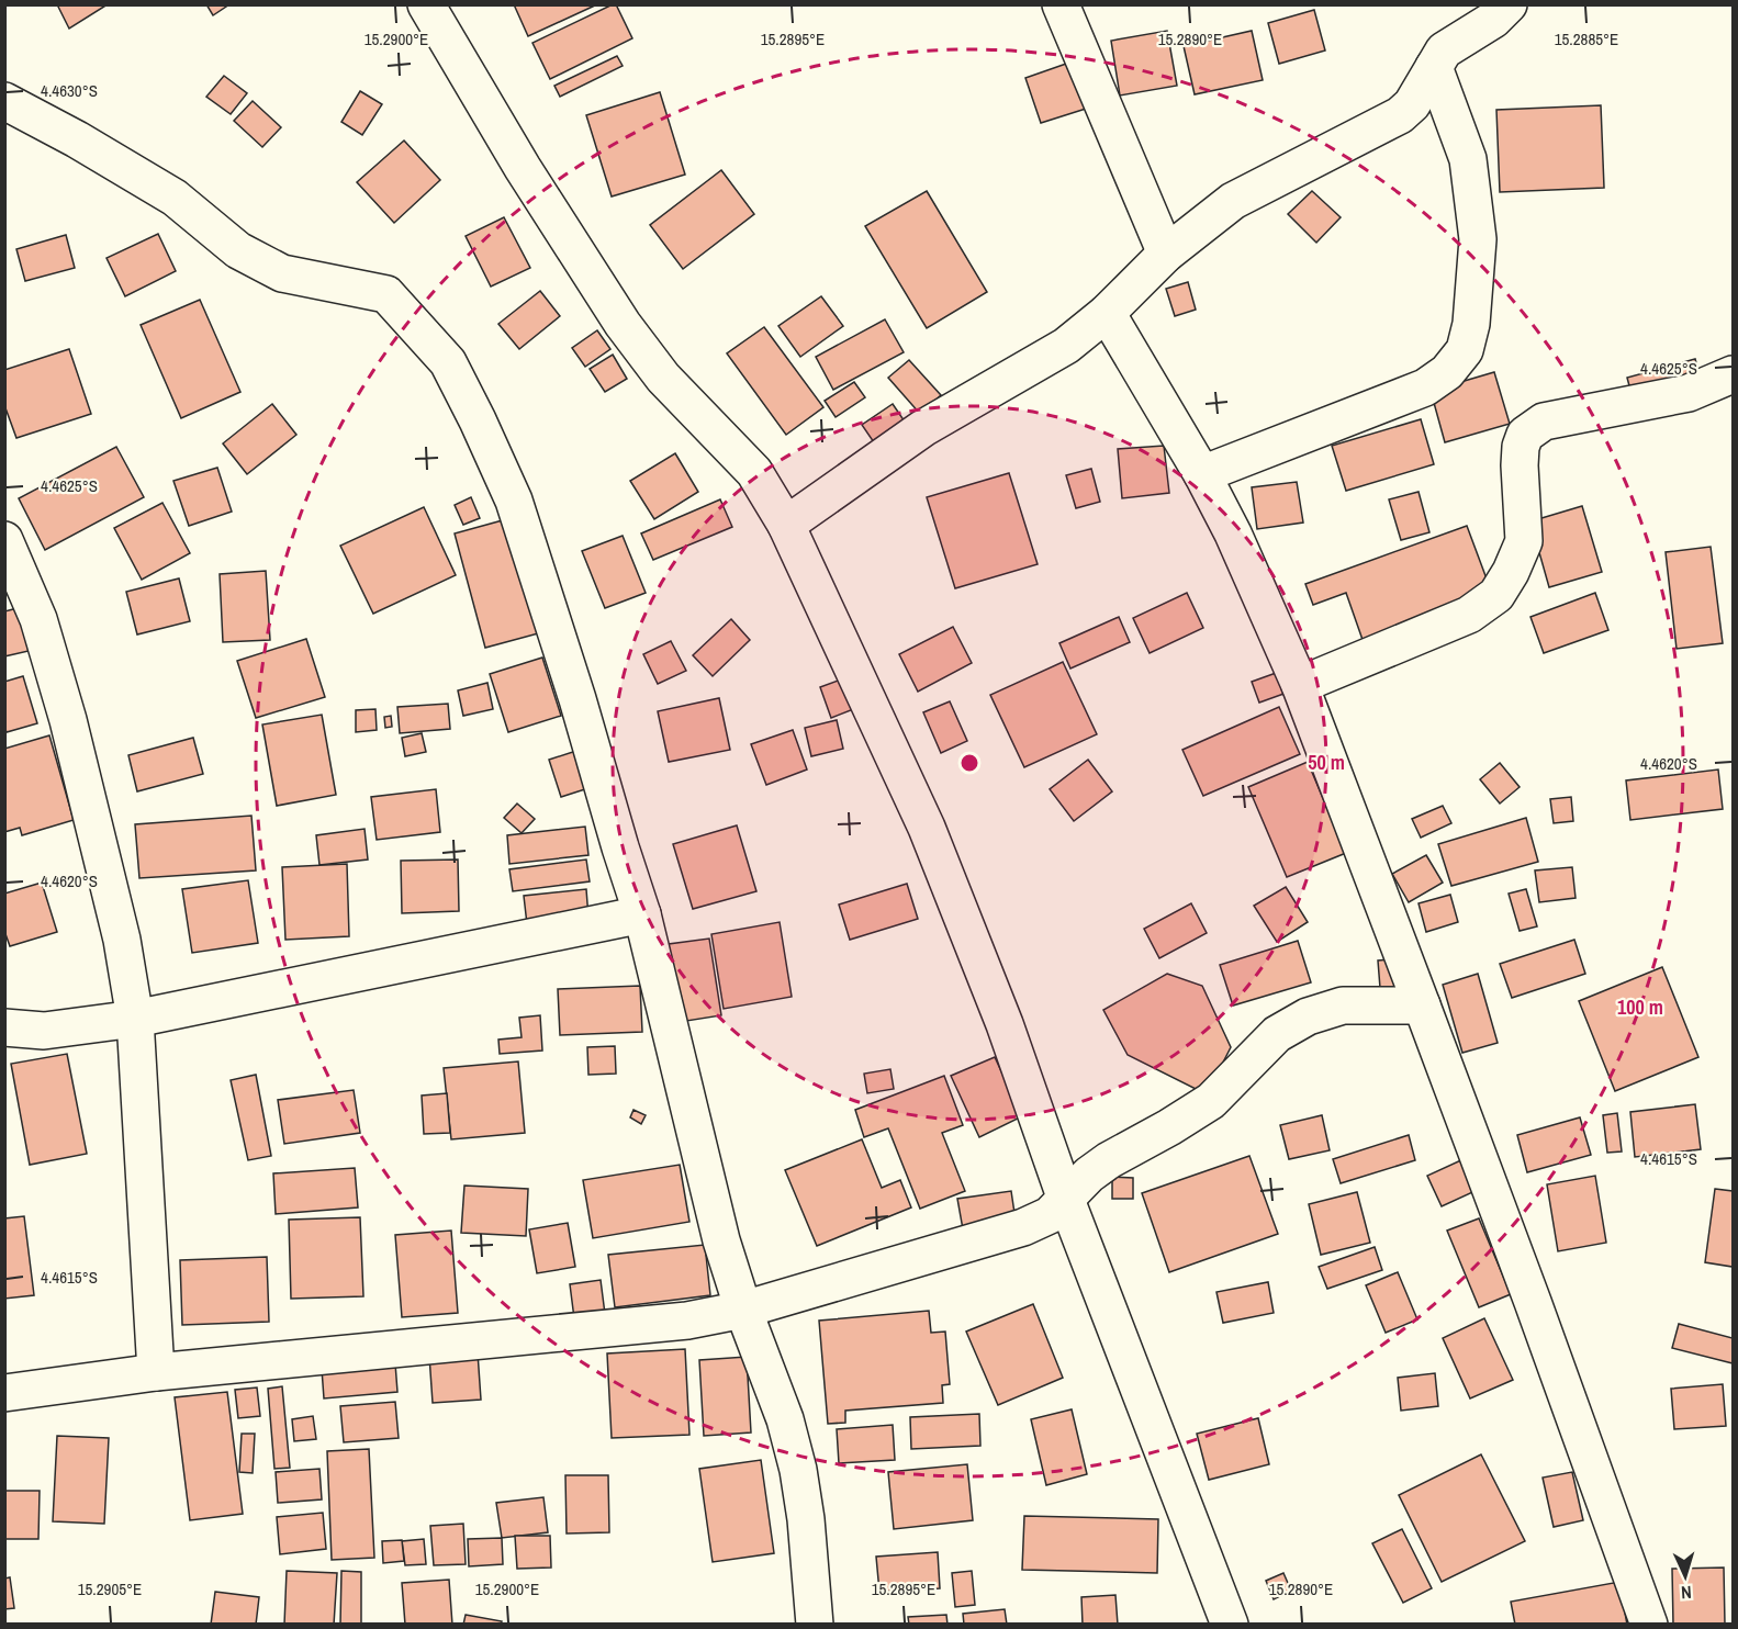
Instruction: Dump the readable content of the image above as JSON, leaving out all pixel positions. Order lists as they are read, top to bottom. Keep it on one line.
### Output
{"north":"bottom","coordinates":["15.2900°E","15.2895°E","15.2890°E","15.2885°E","4.4630°S","4.4625°S","4.4620°S","4.4615°S","15.2905°E"],"rings":["50 m","100 m"]}
